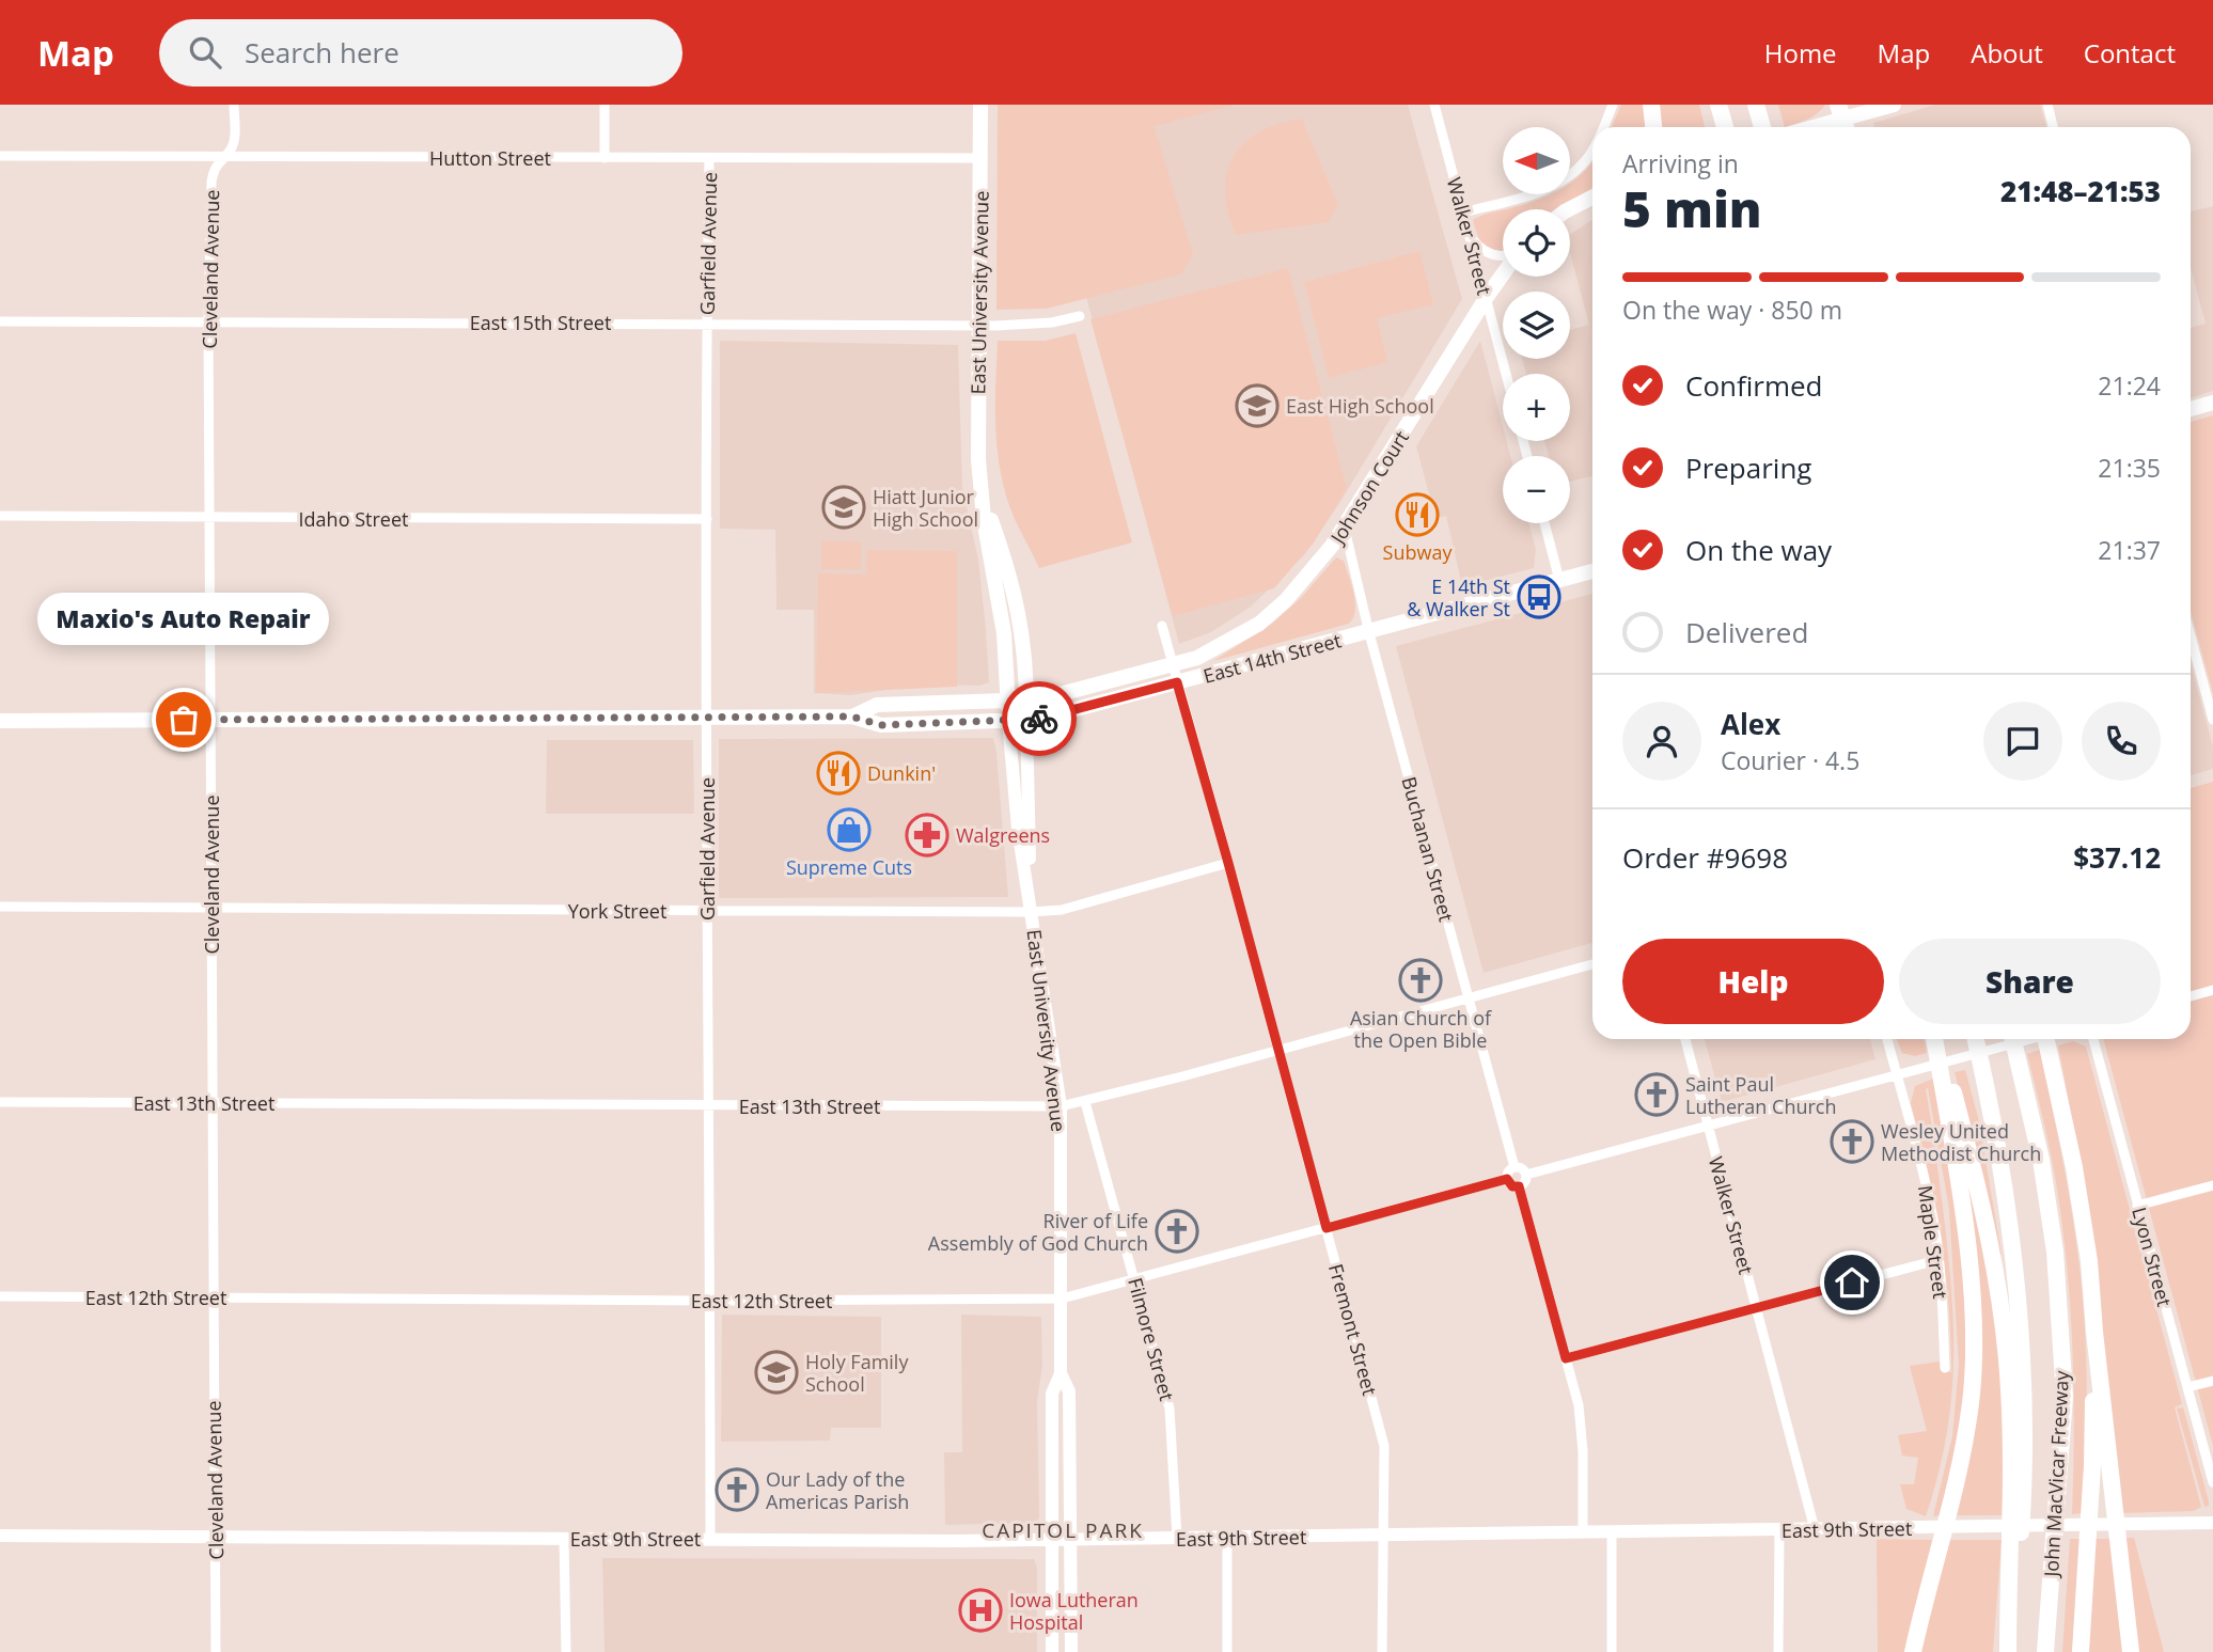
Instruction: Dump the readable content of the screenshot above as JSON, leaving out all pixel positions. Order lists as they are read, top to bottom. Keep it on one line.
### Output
{"streets":{"highway":["John MacVicar Freeway"],"main road":["East University Avenue","Johnson Court","East 14th Street"],"street":["Hutton Street","Walker Street","Garfield Avenue","Cleveland Avenue","East 15th Street","Idaho Street","Buchanan Street","York Street","East 13th Street","Maple Street","Lyon Street","East 12th Street","Fremont Street","Filmore Street","East 9th Street"]},"crossings":[["Hutton Street","Garfield Avenue"],["Hutton Street","Cleveland Avenue"],["Hutton Street","East University Avenue"],["Walker Street","Johnson Court"],["Walker Street","East 9th Street"],["Garfield Avenue","East 15th Street"],["Garfield Avenue","Idaho Street"],["Garfield Avenue","East 14th Street"],["Garfield Avenue","York Street"],["Garfield Avenue","East 13th Street"],["Garfield Avenue","East 12th Street"],["Garfield Avenue","East 9th Street"],["Cleveland Avenue","East 15th Street"],["Cleveland Avenue","Idaho Street"],["Cleveland Avenue","East 14th Street"],["Cleveland Avenue","York Street"],["Cleveland Avenue","East 13th Street"],["Cleveland Avenue","East 12th Street"],["Cleveland Avenue","East 9th Street"],["East University Avenue","East 15th Street"],["East University Avenue","East 14th Street"],["East University Avenue","York Street"],["East University Avenue","East 13th Street"],["East University Avenue","East 12th Street"],["East University Avenue","East 9th Street"],["Johnson Court","East 14th Street"],["Johnson Court","Buchanan Street"],["Johnson Court","Fremont Street"],["East 14th Street","Buchanan Street"],["East 14th Street","Fremont Street"],["Buchanan Street","East 13th Street"],["Buchanan Street","East 12th Street"],["York Street","Fremont Street"],["East 13th Street","Fremont Street"],["East 13th Street","Filmore Street"],["East 12th Street","Fremont Street"],["East 12th Street","Filmore Street"],["Fremont Street","East 9th Street"],["Filmore Street","East 9th Street"]],"districts":["CAPITOL PARK"],"places":{"school or university":["East High School","Hiatt Junior High School","Holy Family School"],"restaurant":["Subway","Dunkin'"],"bus stop":["E 14th St & Walker St"],"other":["Maxio's Auto Repair"],"shop":["Supreme Cuts"],"pharmacy":["Walgreens"],"church":["Asian Church of the Open Bible","Saint Paul Lutheran Church","Wesley United Methodist Church","River of Life Assembly of God Church","Our Lady of the Americas Parish"],"hospital":["Iowa Lutheran Hospital"]},"north":"left","page":{"header":"Map","search":"Search here","nav":["Home","Map","About","Contact"],"map_buttons":["+","−"],"heading":["5 min","Arriving in","21:48–21:53"],"panel":["Alex","Courier · 4.5","Order #9698","$37.12"],"bar":"On the way · 850 m","list":[["Confirmed","21:24"],["Preparing","21:35"],["On the way","21:37"],"Delivered"],"bubble":"Maxio's Auto Repair","buttons":["Help","Share"]}}
